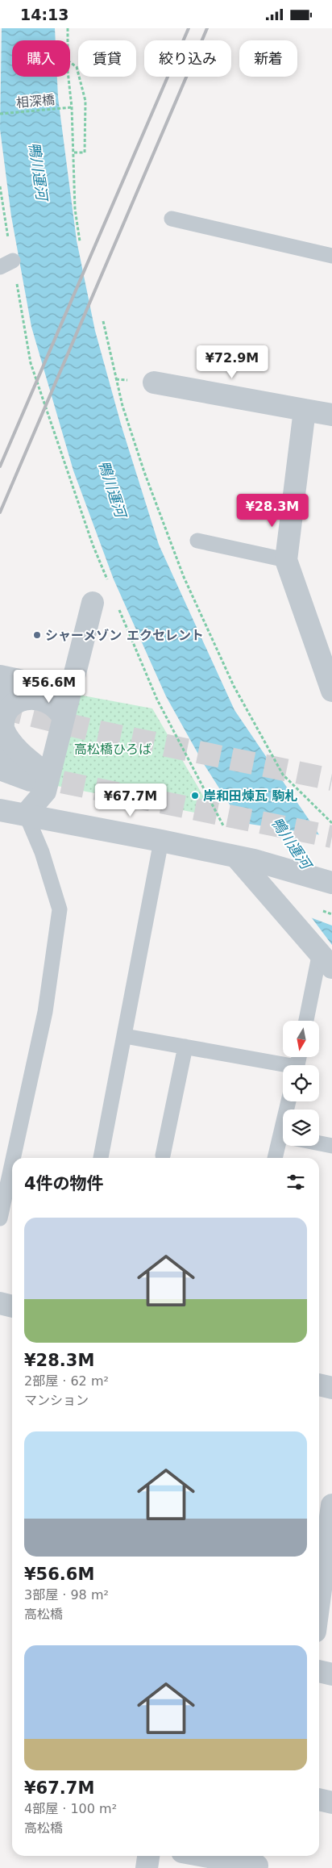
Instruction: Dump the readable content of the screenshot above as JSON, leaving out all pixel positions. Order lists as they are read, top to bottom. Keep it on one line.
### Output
{"streets":{"path":["相深橋"]},"water":["鴨川運河"],"parks":["高松橋ひろば"],"places":["シャーメゾン エクセレント","岸和田煉瓦 駒札"],"north":"bottom","page":{"status":"14:13","chip":["購入","賃貸","絞り込み","新着"],"price":["¥72.9M","¥28.3M","¥56.6M","¥67.7M"],"heading":"4件の物件","list":[{"name":"¥28.3M","note":"2部屋 · 62 m² · マンション"},{"name":"¥56.6M","note":"3部屋 · 98 m² · 高松橋"},{"name":"¥67.7M","note":"4部屋 · 100 m² · 高松橋"}]}}
